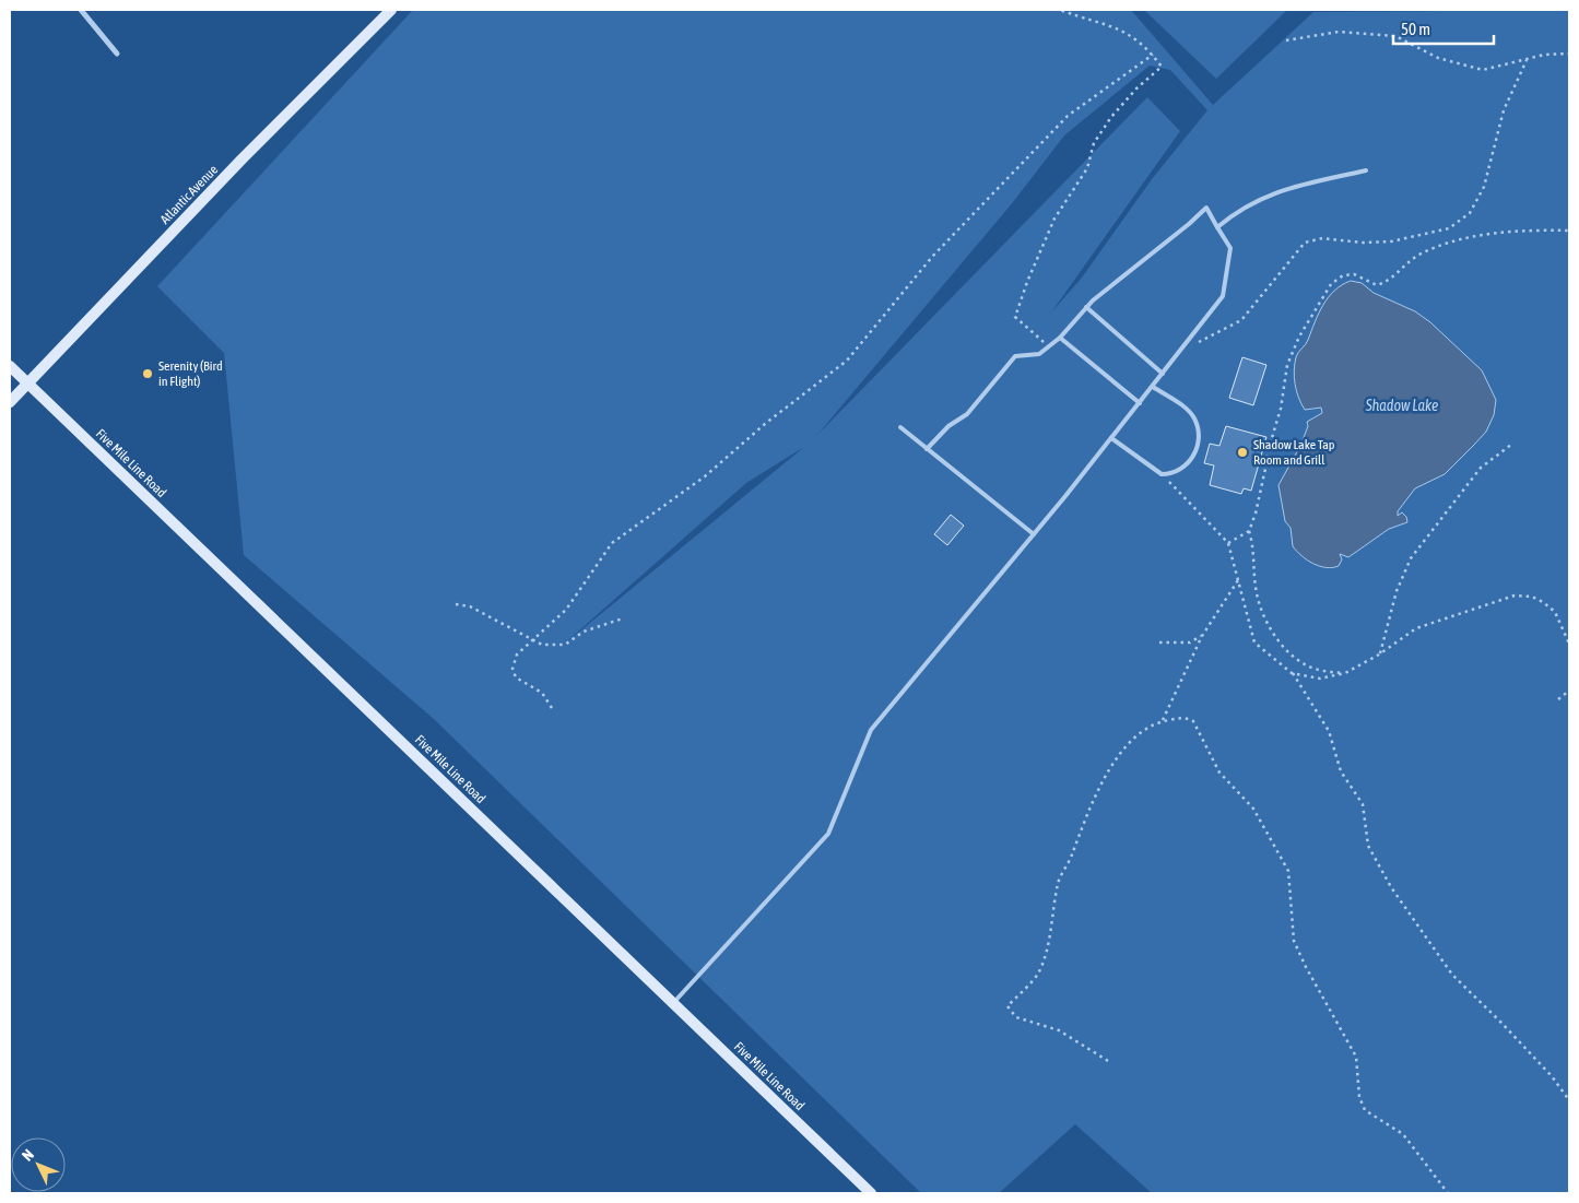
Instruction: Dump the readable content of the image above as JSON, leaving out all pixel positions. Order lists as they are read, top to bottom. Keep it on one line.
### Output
{"streets":{"main road":["Atlantic Avenue","Five Mile Line Road"]},"crossings":[["Atlantic Avenue","Five Mile Line Road"]],"water":["Shadow Lake"],"places":["Serenity (Bird in Flight)","Shadow Lake Tap Room and Grill"],"scale_bar":"50 m","north":"top left"}
